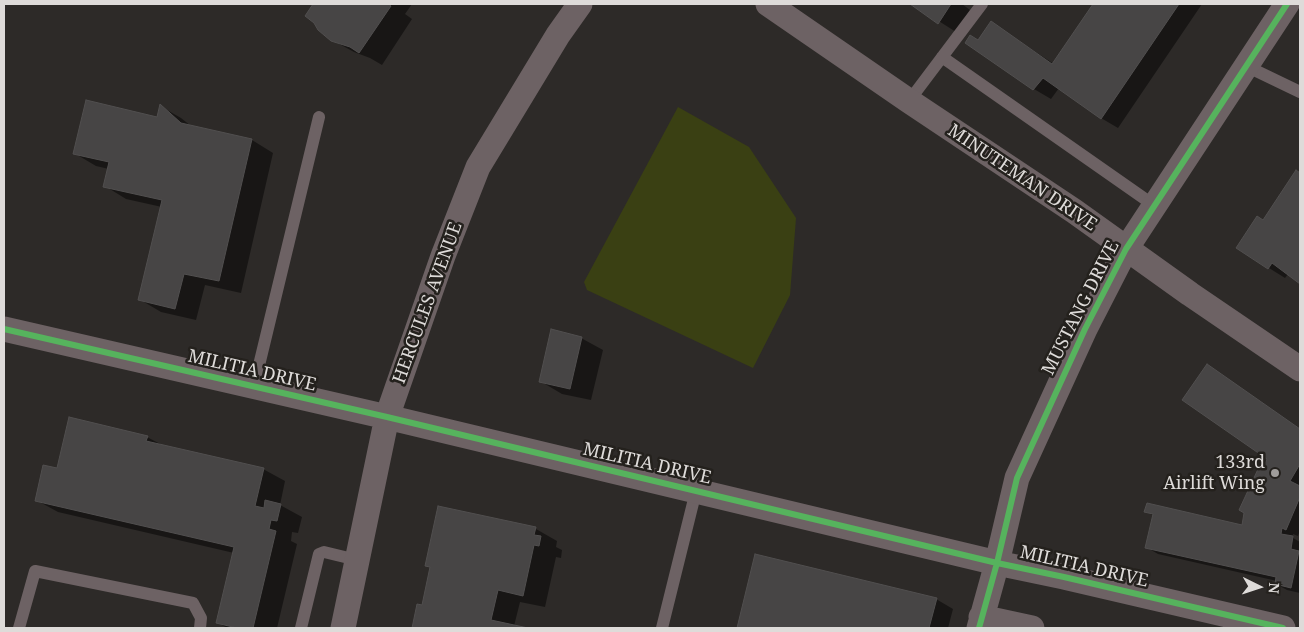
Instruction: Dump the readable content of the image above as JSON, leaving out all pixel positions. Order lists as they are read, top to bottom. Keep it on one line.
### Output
{"streets":{"street":["MINUTEMAN DRIVE","HERCULES AVENUE","MUSTANG DRIVE","MILITIA DRIVE"]},"crossings":[["MINUTEMAN DRIVE","MUSTANG DRIVE"],["HERCULES AVENUE","MILITIA DRIVE"],["MUSTANG DRIVE","MILITIA DRIVE"]],"places":["133rd Airlift Wing"],"north":"right"}
